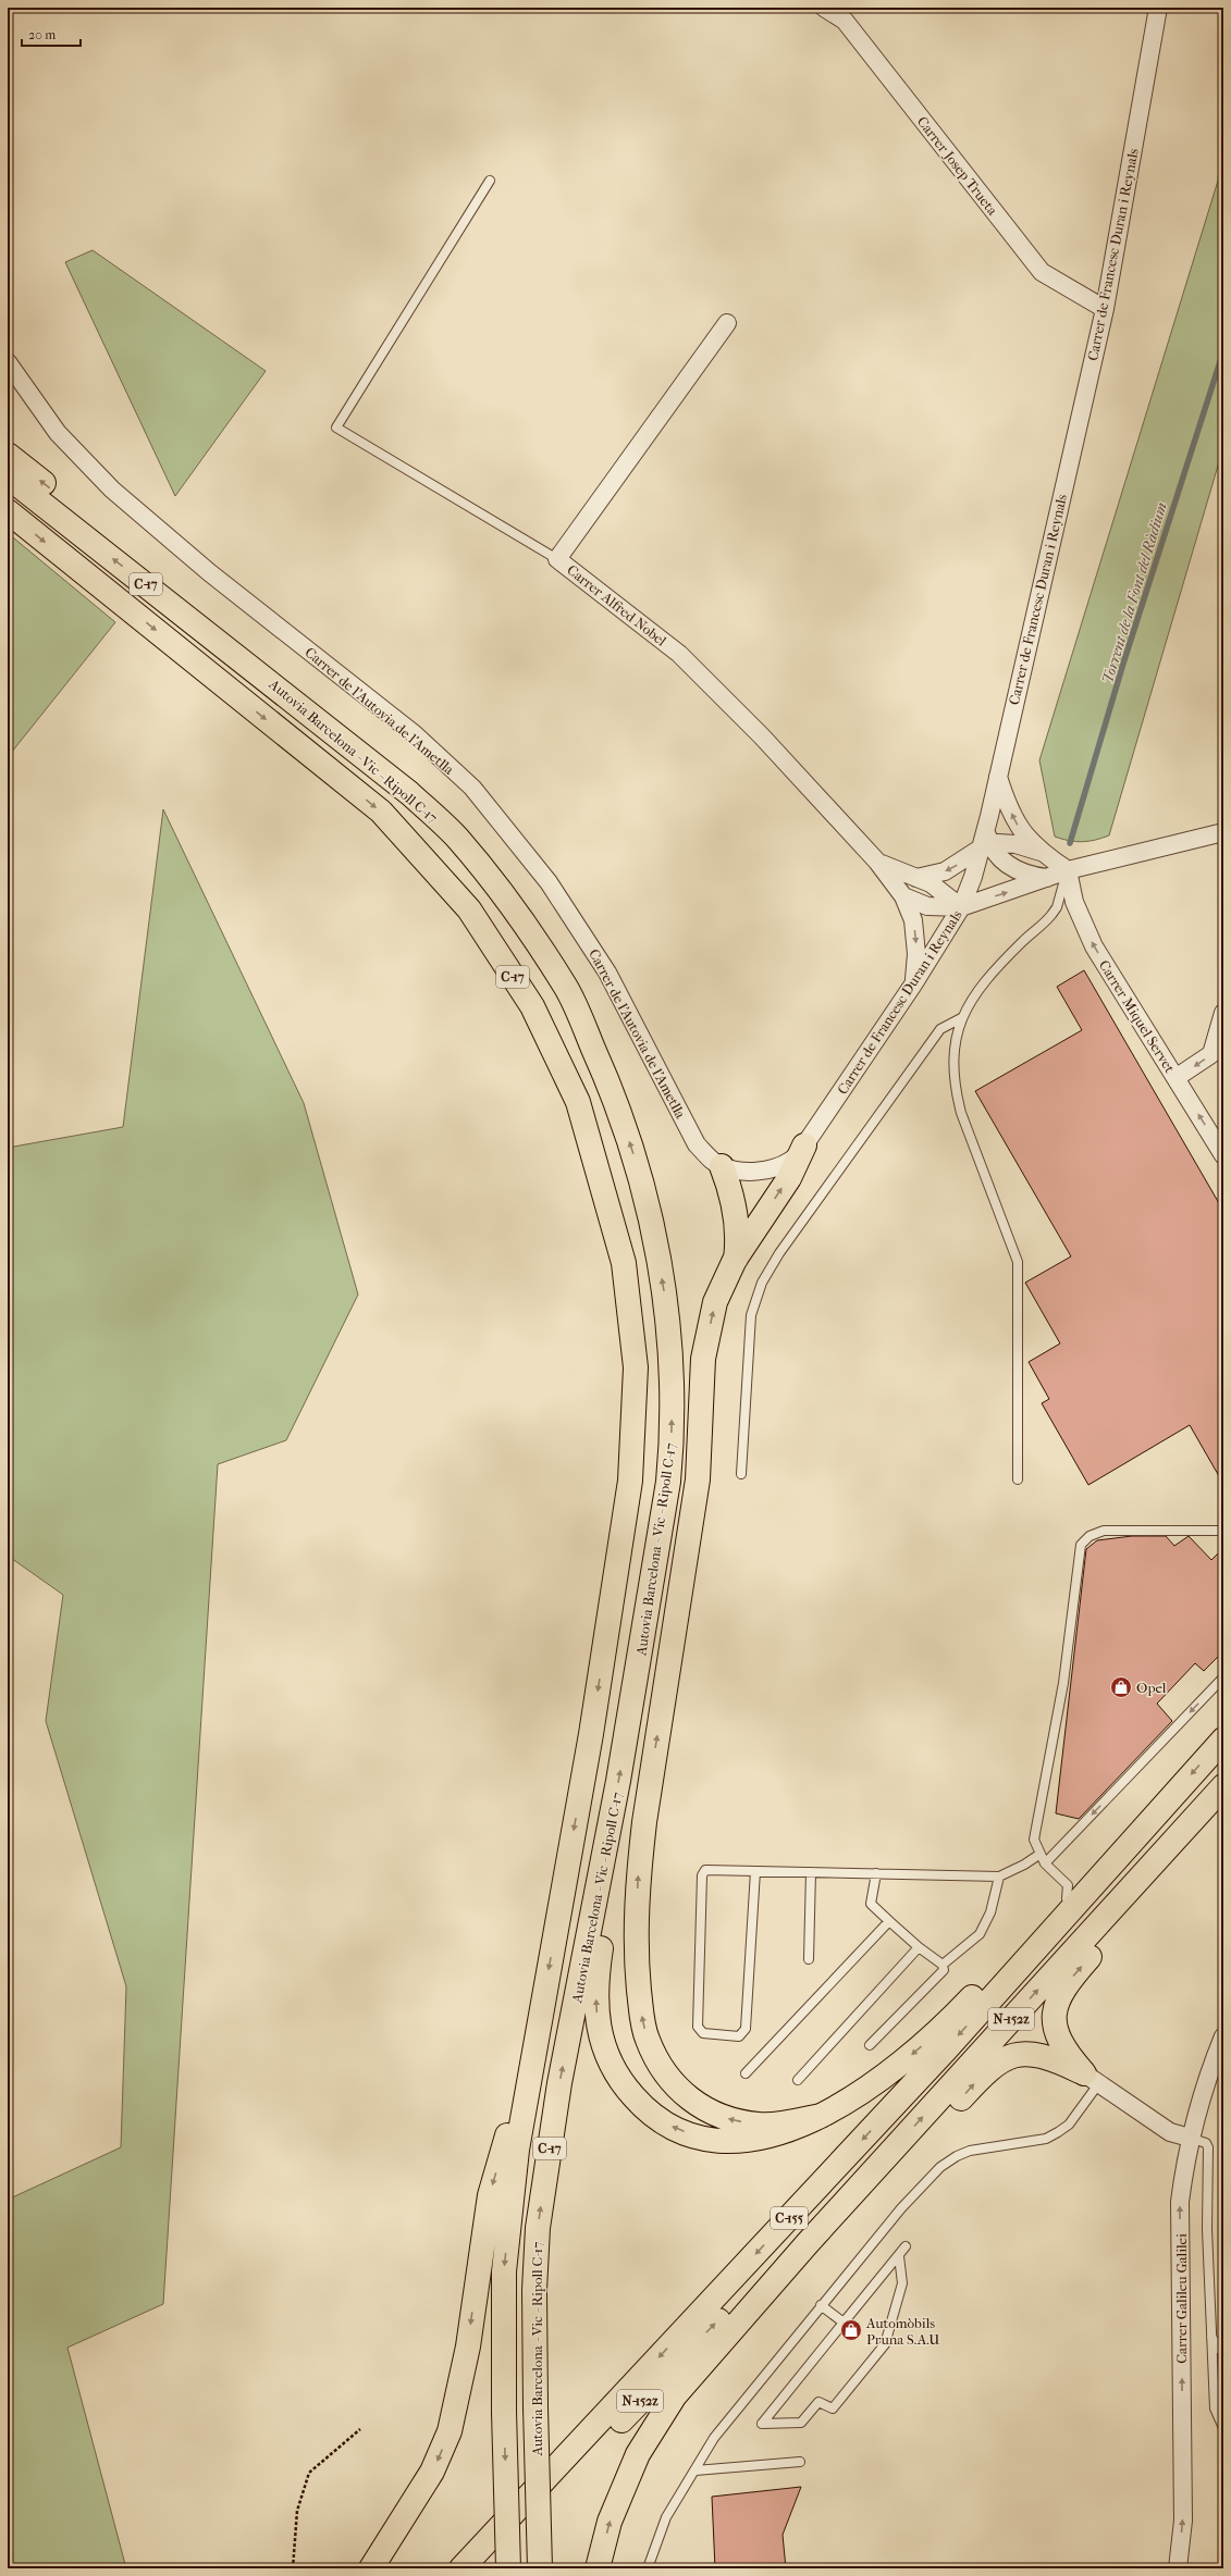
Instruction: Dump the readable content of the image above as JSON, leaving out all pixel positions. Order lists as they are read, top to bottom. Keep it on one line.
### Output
{"streets":{"highway":["C-17","Autovia Barcelona - Vic - Ripoll C-17","N-152z","C-155"],"street":["Carrer Josep Trueta","Carrer de Francesc Duran i Reynals","Carrer Alfred Nobel","Carrer de l'Autovia de l'Ametlla","Carrer Miquel Servet","Carrer Galileu Galilei"]},"crossings":[["Carrer Josep Trueta","Carrer de Francesc Duran i Reynals"],["Carrer de Francesc Duran i Reynals","Carrer Alfred Nobel"],["Carrer de Francesc Duran i Reynals","Carrer de l'Autovia de l'Ametlla"]],"one_way":["Carrer Miquel Servet","Carrer Galileu Galilei"],"water":["Torrent de la Font del Ràdium"],"places":{"shop":["Opel","Automòbils Pruna S.A.U"]},"scale_bar":"20 m"}
